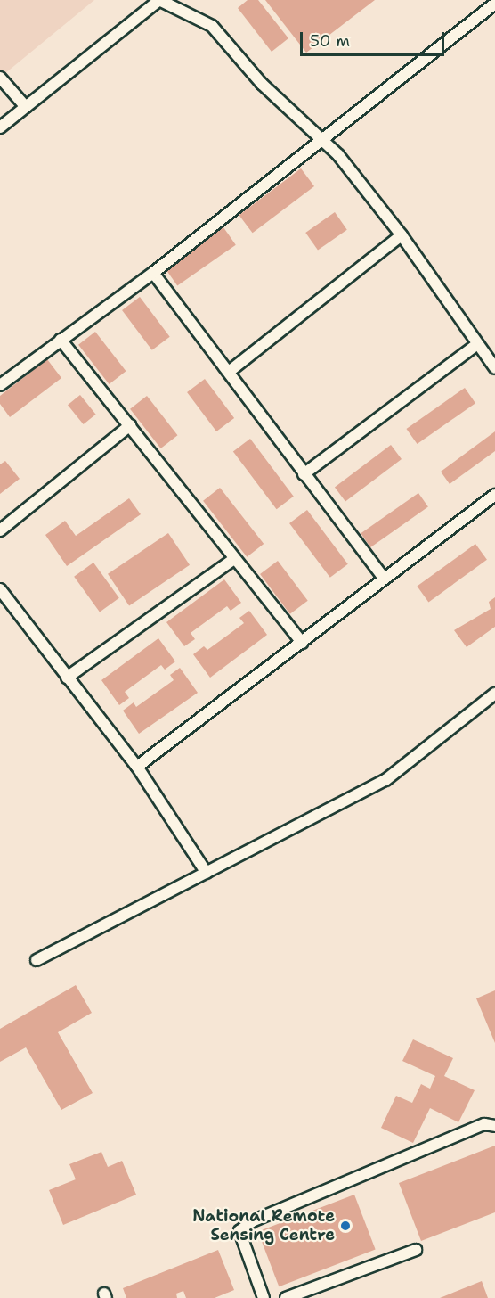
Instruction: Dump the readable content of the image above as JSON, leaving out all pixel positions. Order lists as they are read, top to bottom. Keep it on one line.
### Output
{"places":["National Remote Sensing Centre"],"scale_bar":"50 m"}
